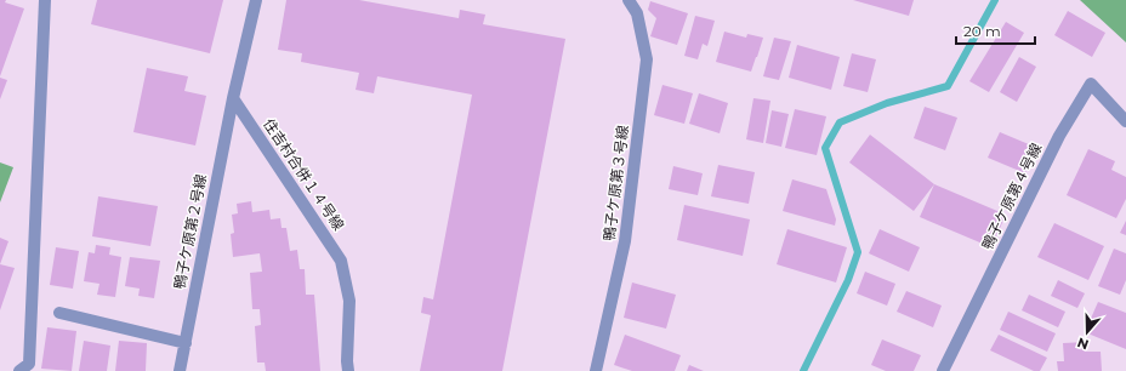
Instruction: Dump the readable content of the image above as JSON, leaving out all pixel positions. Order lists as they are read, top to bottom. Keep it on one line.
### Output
{"streets":{"street":["住吉村合併１４号線","鴨子ケ原第３号線","鴨子ケ原第４号線","鴨子ケ原第２号線"]},"crossings":[["住吉村合併１４号線","鴨子ケ原第２号線"]],"scale_bar":"20 m","north":"bottom"}
